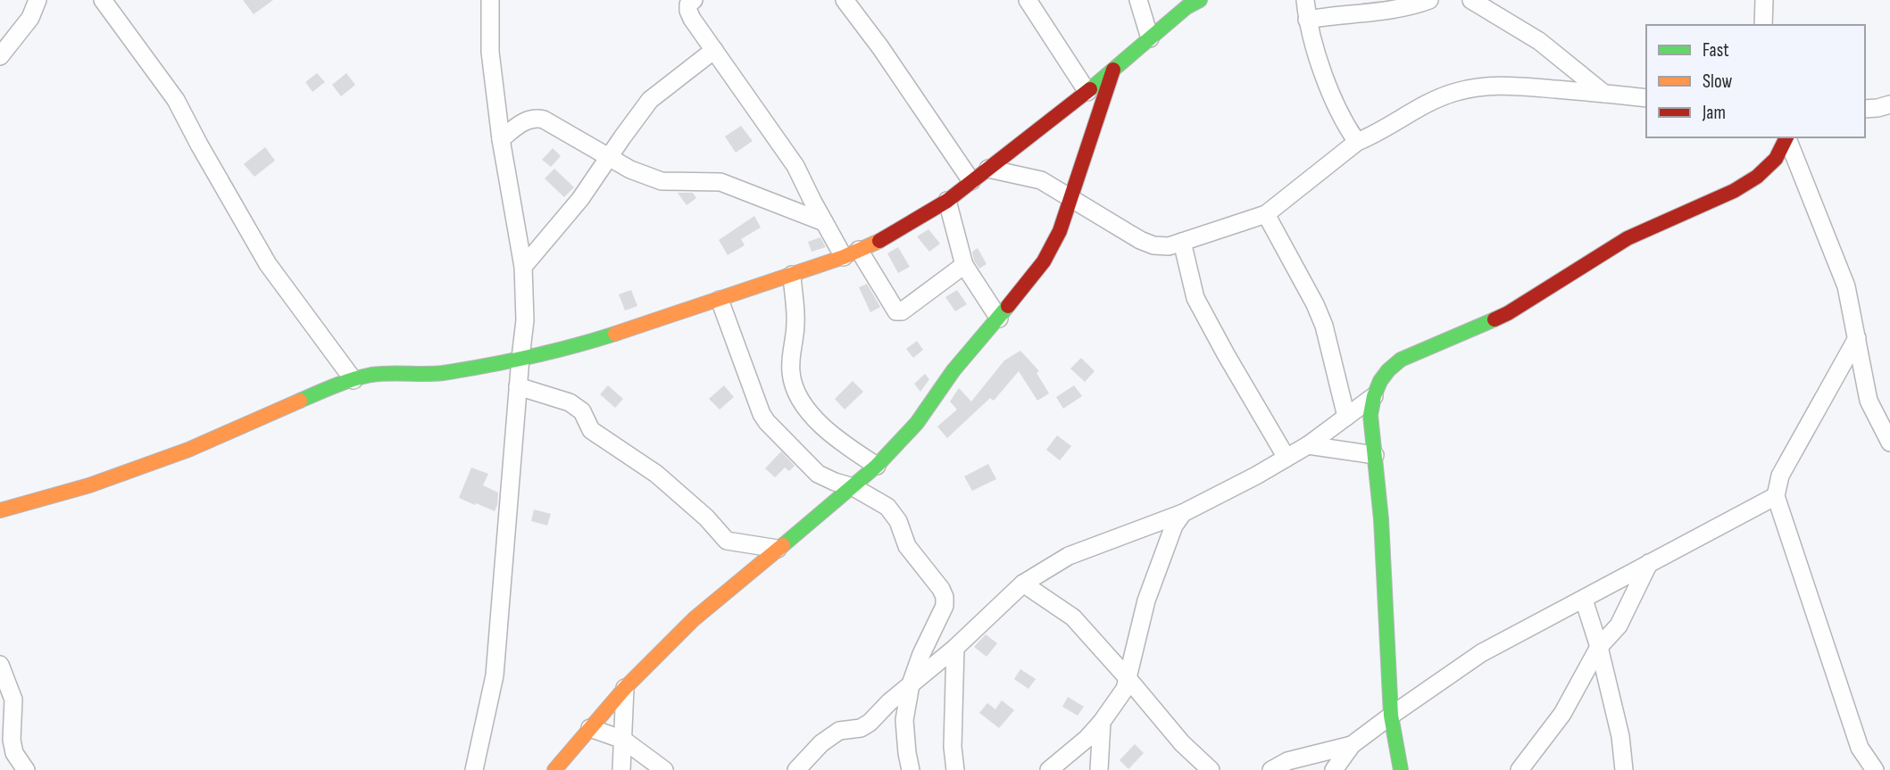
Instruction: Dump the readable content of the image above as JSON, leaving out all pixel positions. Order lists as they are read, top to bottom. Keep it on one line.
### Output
{"legend":["Fast","Slow","Jam"]}
